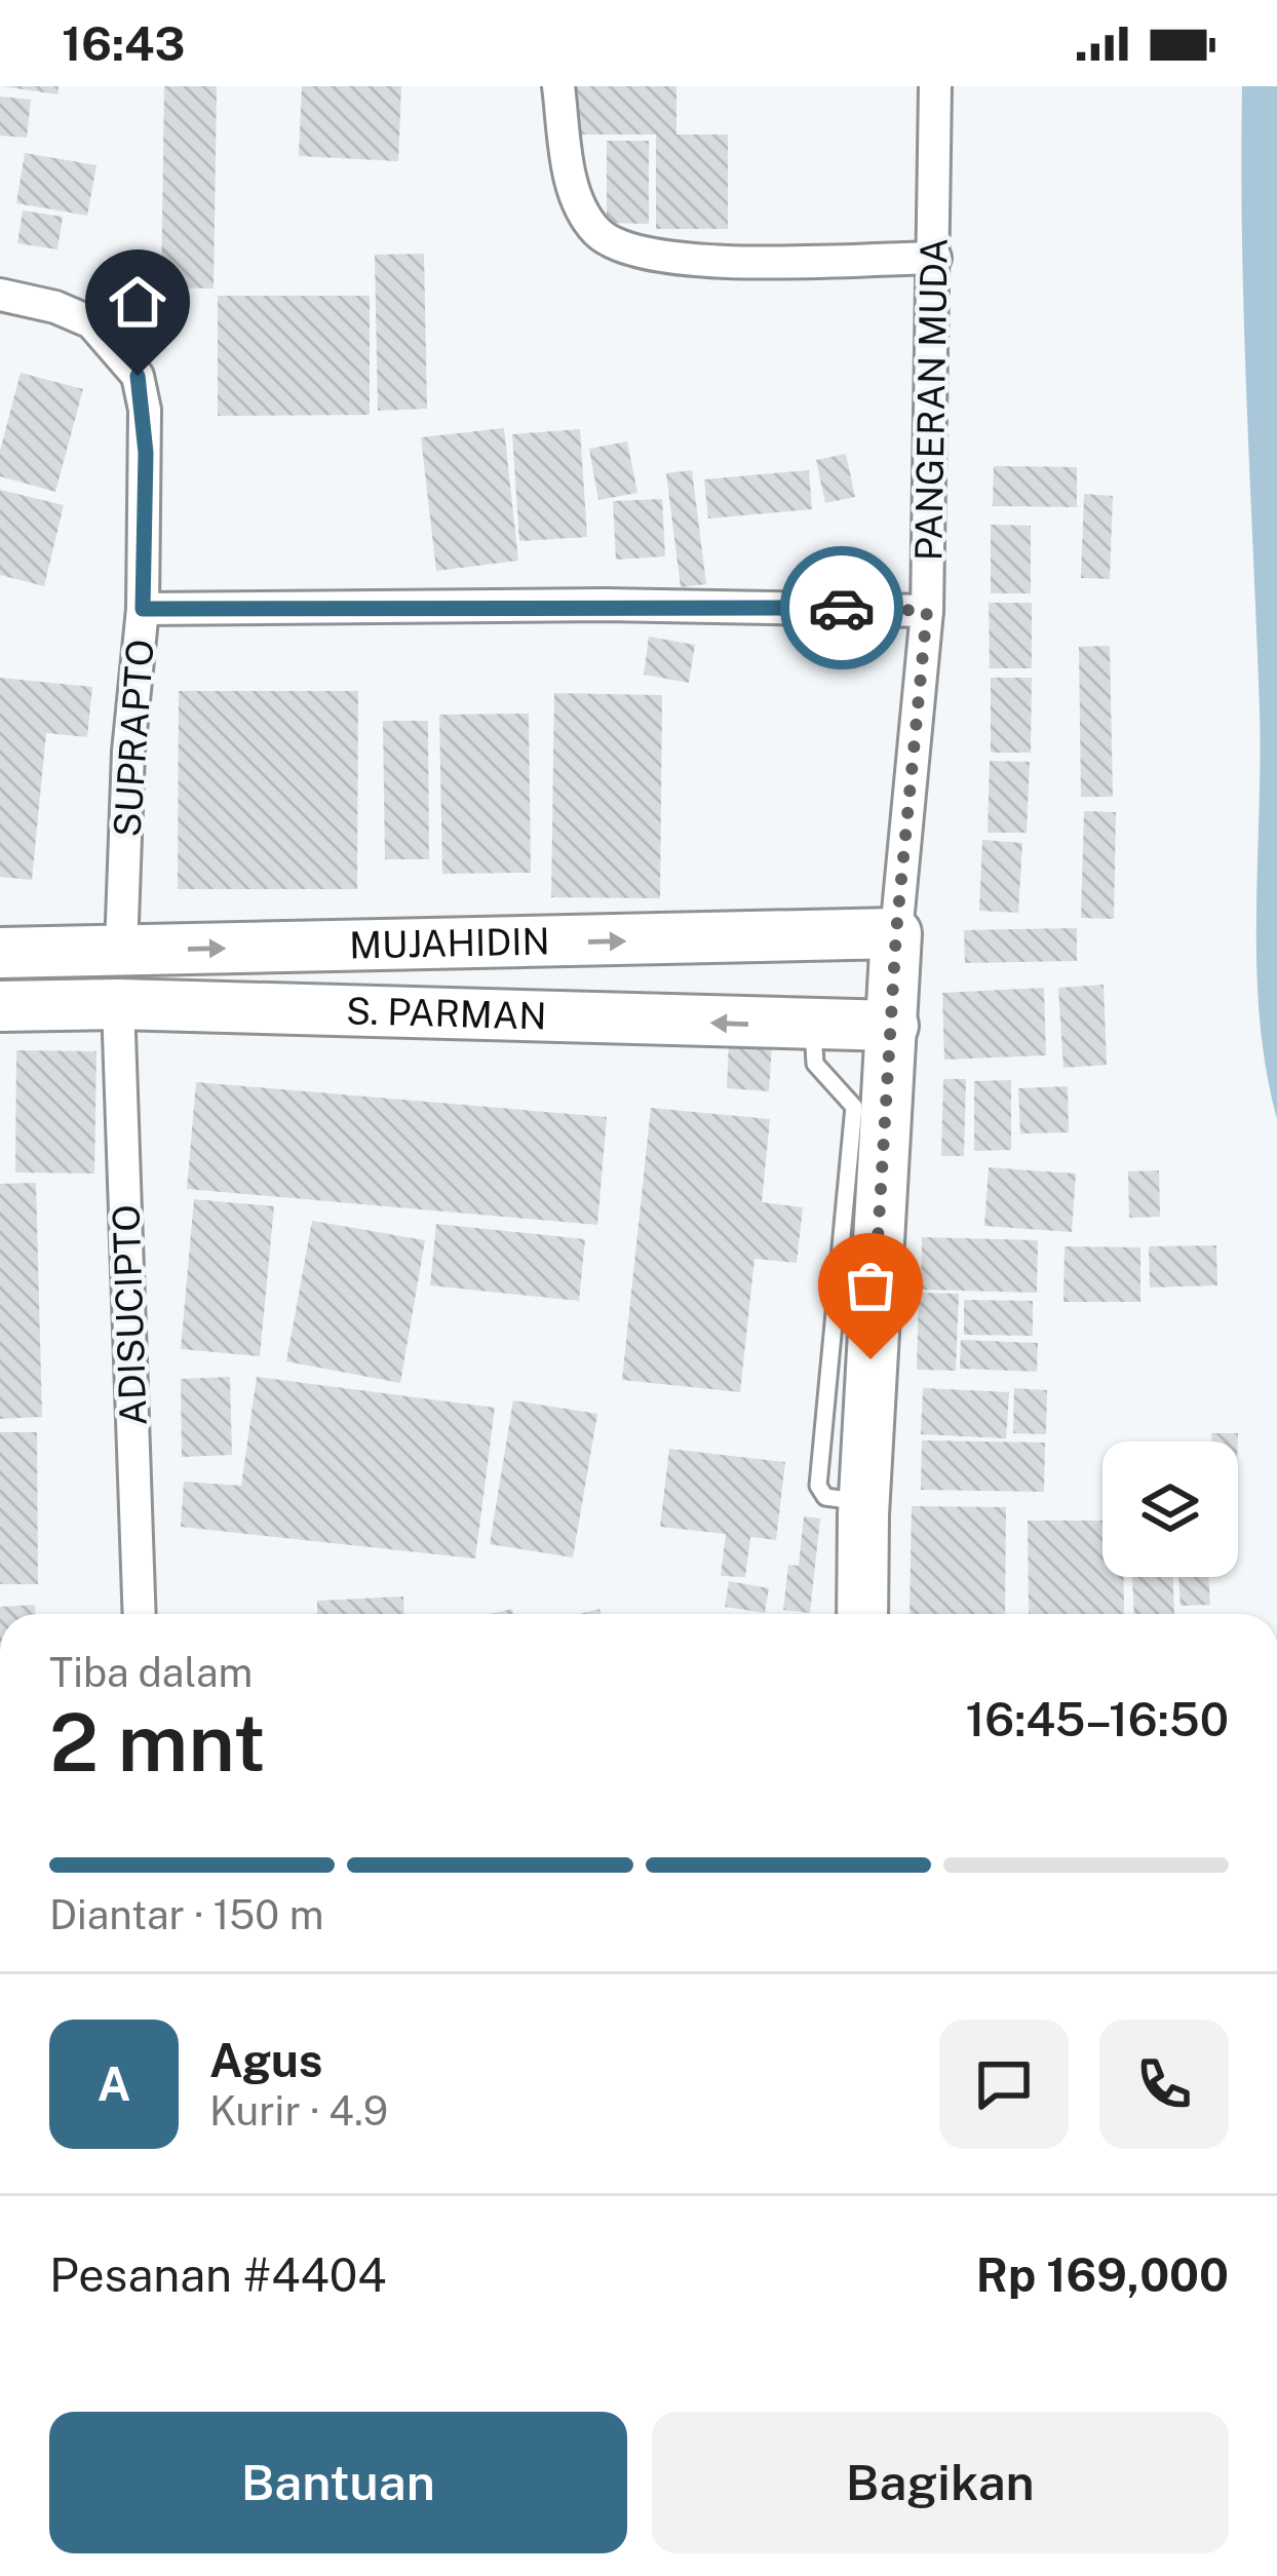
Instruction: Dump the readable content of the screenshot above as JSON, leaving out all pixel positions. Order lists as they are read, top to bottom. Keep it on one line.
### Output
{"streets":{"main road":["MUJAHIDIN","S. PARMAN"],"street":["PANGERAN MUDA","SUPRAPTO","ADISUCIPTO"]},"crossings":[["PANGERAN MUDA","MUJAHIDIN"],["SUPRAPTO","MUJAHIDIN"],["S. PARMAN","ADISUCIPTO"]],"one_way":["MUJAHIDIN","S. PARMAN"],"page":{"status":"16:43","heading":["2 mnt","Tiba dalam","16:45–16:50"],"panel":["Agus","Kurir · 4.9","Pesanan #4404","Rp 169,000"],"bar":"Diantar · 150 m","round":"A","buttons":["Bantuan","Bagikan"]}}
